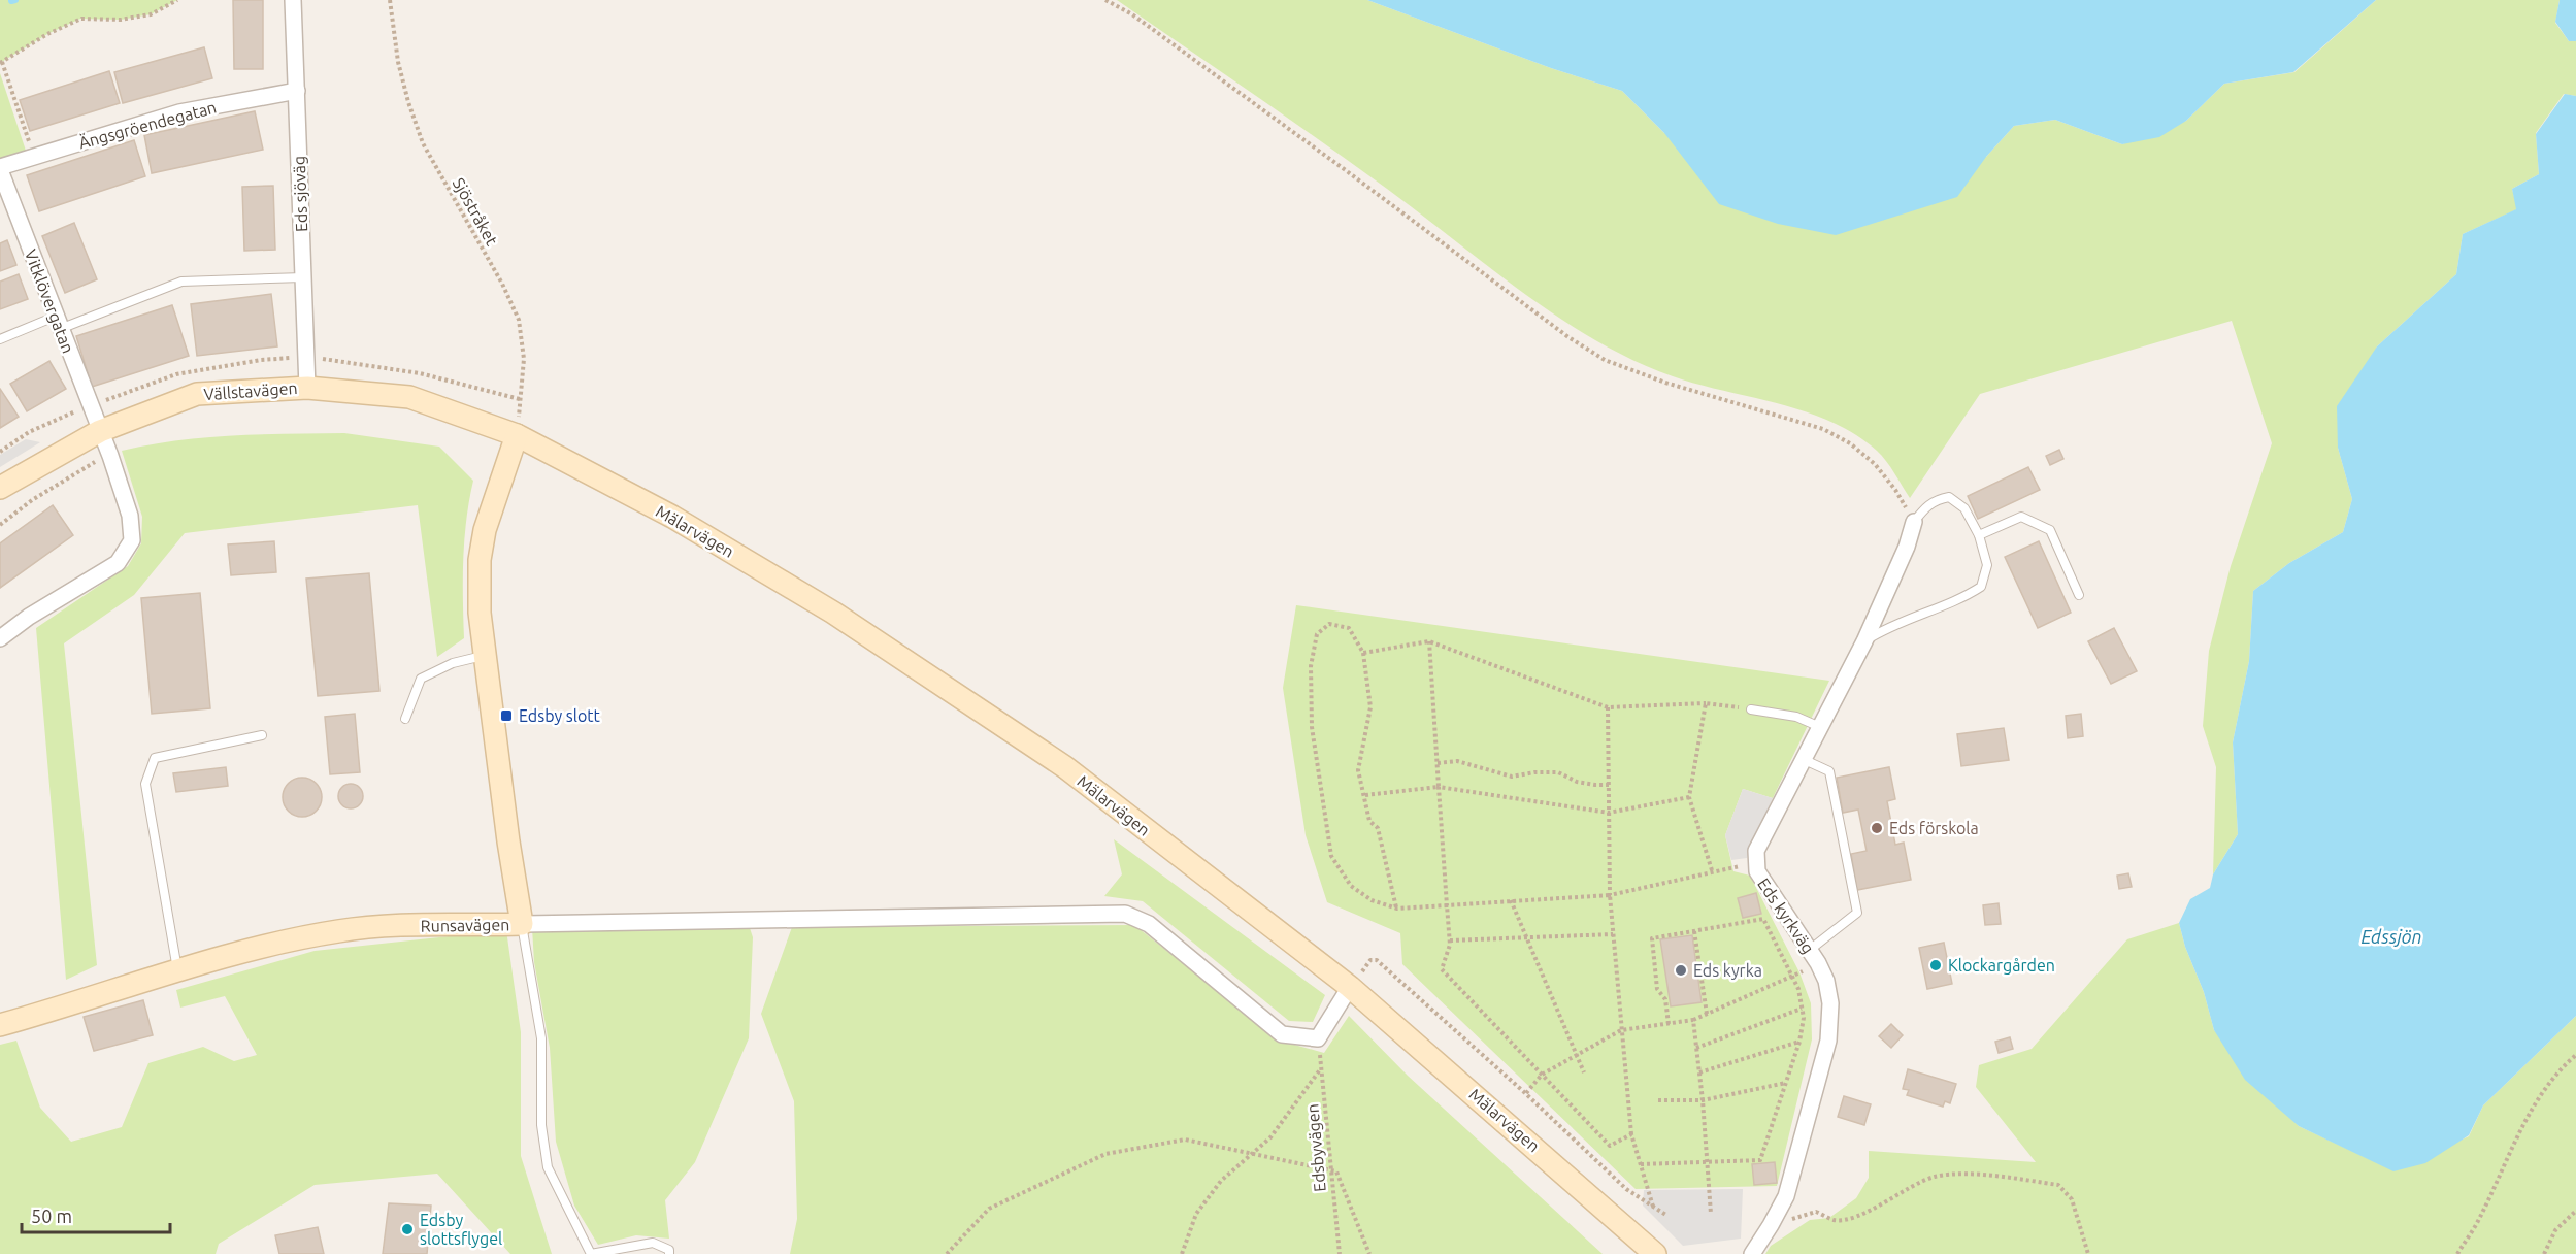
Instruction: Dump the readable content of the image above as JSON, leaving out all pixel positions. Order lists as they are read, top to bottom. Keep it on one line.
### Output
{"streets":{"main road":["Vällstavägen","Mälarvägen","Runsavägen"],"street":["Ängsgröendegatan","Eds sjöväg","Vitklövergatan","Eds kyrkväg"],"path":["Sjöstråket","Edsbyvägen"]},"crossings":[["Ängsgröendegatan","Eds sjöväg"],["Ängsgröendegatan","Vitklövergatan"],["Eds sjöväg","Vällstavägen"],["Sjöstråket","Vällstavägen"],["Sjöstråket","Mälarvägen"],["Sjöstråket","Runsavägen"],["Vitklövergatan","Vällstavägen"],["Vällstavägen","Mälarvägen"],["Vällstavägen","Runsavägen"],["Mälarvägen","Runsavägen"]],"water":["Edssjön"],"places":{"transit":["Edsby slott"],"other":["Eds förskola","Klockargården","Eds kyrka","Edsby slottsflygel"]},"scale_bar":"50 m"}
